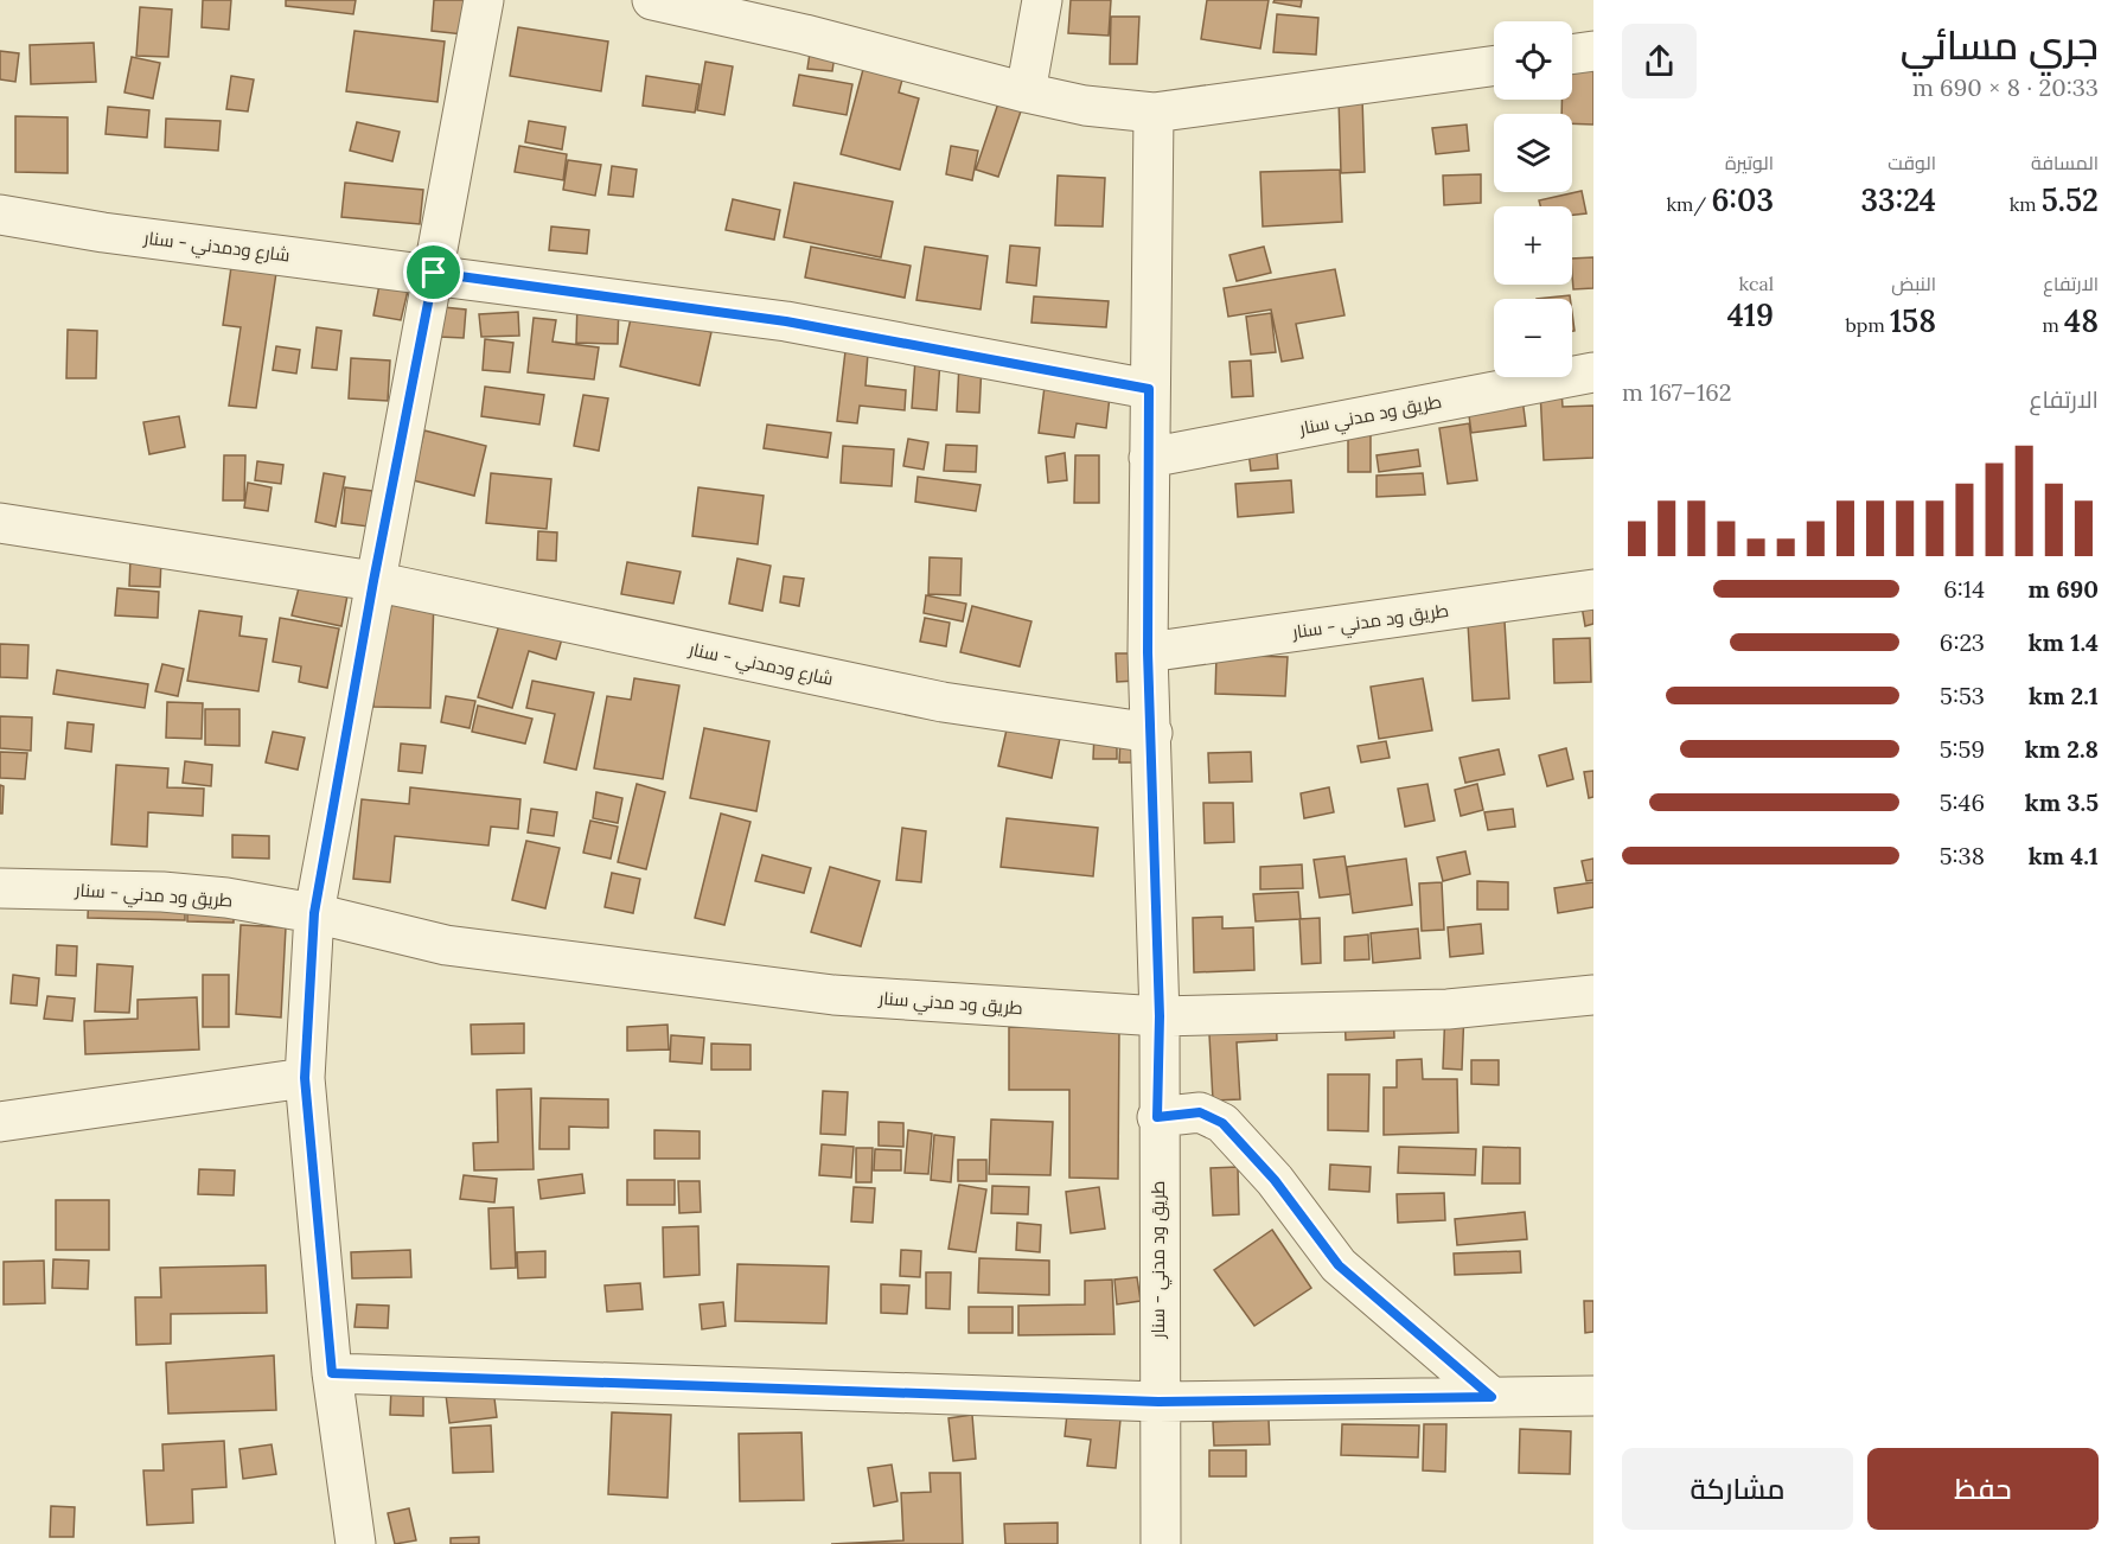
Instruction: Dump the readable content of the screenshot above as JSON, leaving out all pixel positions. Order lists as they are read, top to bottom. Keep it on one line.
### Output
{"streets":{"street":["شارع ودمدني - سنار","طريق ود مدني سنار","طريق ود مدني - سنار"]},"crossings":[["شارع ودمدني - سنار","طريق ود مدني - سنار"],["طريق ود مدني سنار","طريق ود مدني - سنار"]],"page":{"heading":["جري مسائي","20:33 · 8 × 690 m"],"map_buttons":["+","−"],"stats":[["المسافة","5.52 km"],["الوقت","33:24"],["الوتيرة","6:03 /km"],["الارتفاع","48 m"],["النبض","158 bpm"],["kcal","419"]],"chart":["الارتفاع","162–167 m"],"list":[{"name":"690 m","note":"6:14"},{"name":"1.4 km","note":"6:23"},{"name":"2.1 km","note":"5:53"},{"name":"2.8 km","note":"5:59"},{"name":"3.5 km","note":"5:46"},{"name":"4.1 km","note":"5:38"}],"buttons":["حفظ","مشاركة"]}}
